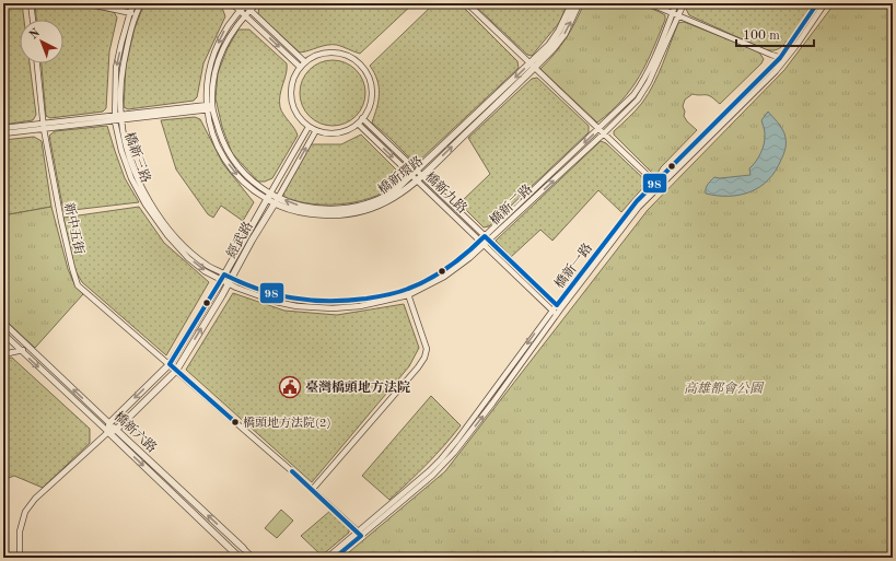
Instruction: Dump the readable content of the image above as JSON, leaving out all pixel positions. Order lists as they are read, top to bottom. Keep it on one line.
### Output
{"streets":{"street":["橋新三路","橋新環路","橋新九路","橋新二路","新中五街","經武路","橋新一路","橋新六路"]},"crossings":[["橋新三路","橋新二路"],["橋新三路","經武路"],["橋新環路","橋新九路"],["橋新環路","經武路"],["橋新九路","橋新二路"],["橋新九路","經武路"],["橋新九路","橋新一路"],["橋新二路","經武路"],["新中五街","經武路"],["經武路","橋新六路"]],"parks":["高雄都會公園"],"places":{"public building":["臺灣橋頭地方法院"],"other":["橋頭地方法院(2)"]},"lines":["transit line 98"],"scale_bar":"100 m","north":"top left"}
